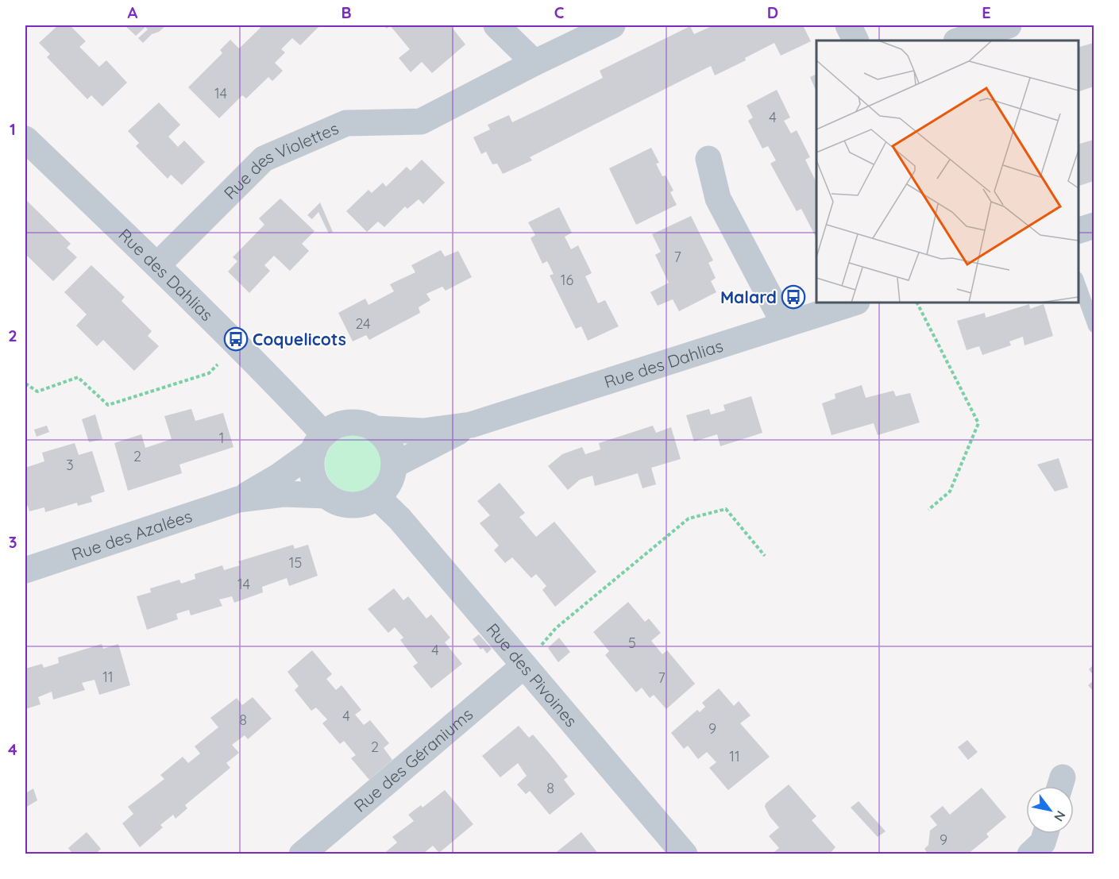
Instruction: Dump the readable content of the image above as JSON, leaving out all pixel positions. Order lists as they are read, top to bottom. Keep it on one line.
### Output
{"streets":{"street":["Rue des Violettes","Rue des Dahlias","Rue des Azalées","Rue des Pivoines","Rue des Géraniums"]},"crossings":[["Rue des Violettes","Rue des Dahlias"],["Rue des Dahlias","Rue des Azalées"],["Rue des Dahlias","Rue des Pivoines"],["Rue des Azalées","Rue des Pivoines"],["Rue des Pivoines","Rue des Géraniums"]],"places":{"bus stop":["Malard","Coquelicots"]},"house_numbers":["14","4","7","16","24","1","2","3","15","14","5","4","11","7","4","8","9","2","11","8","9"],"north":"bottom right","grid":{"columns":["A","B","C","D","E"],"rows":["1","2","3","4"]}}
